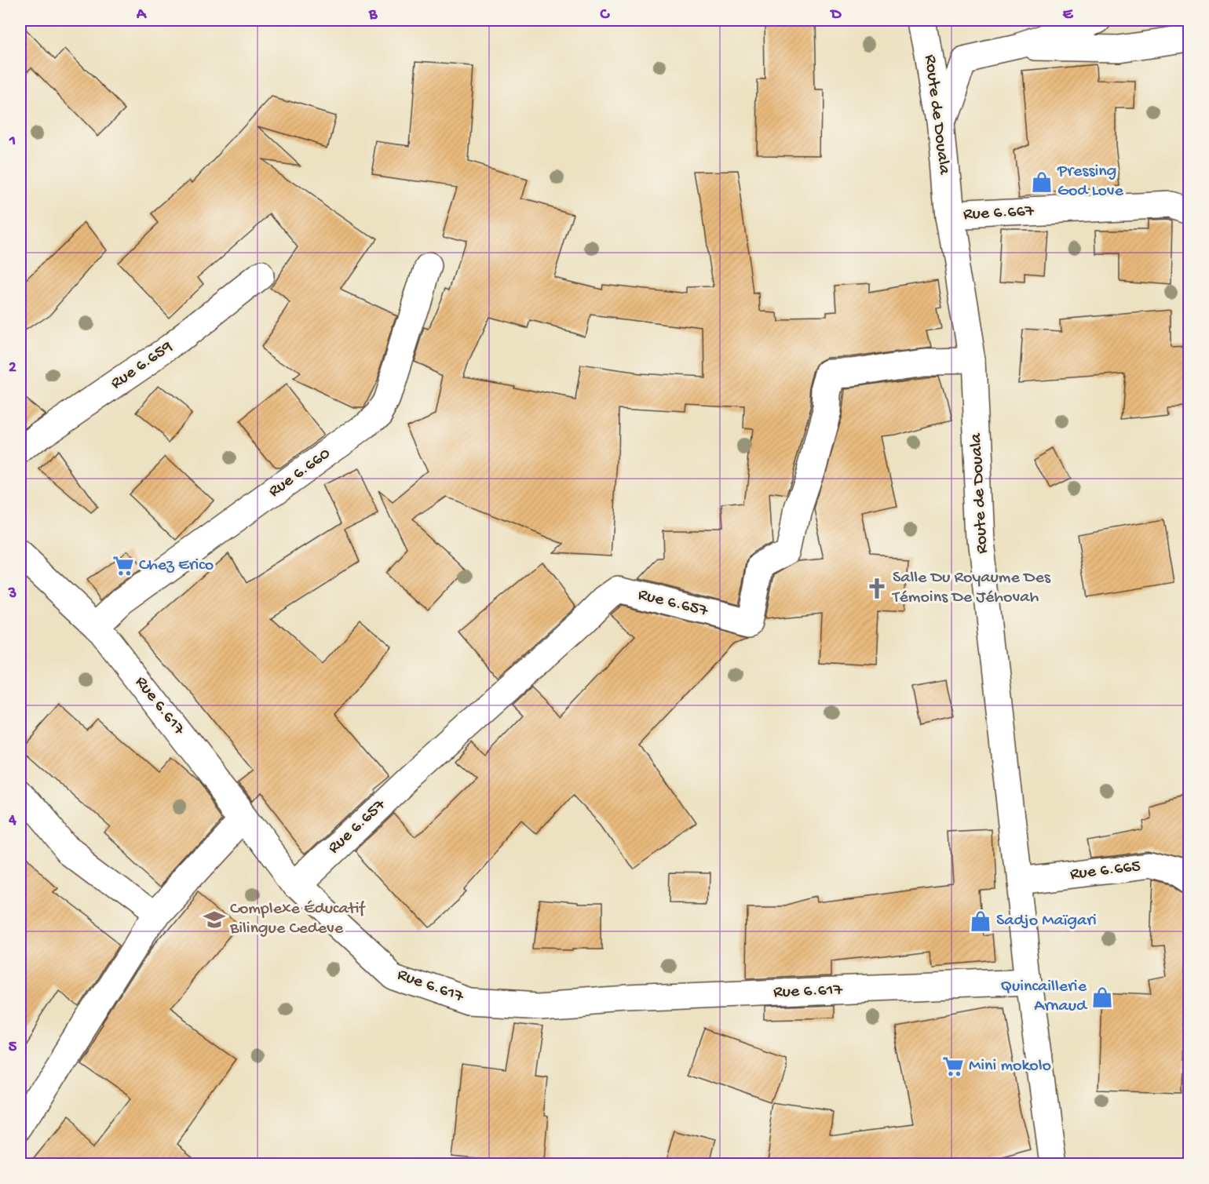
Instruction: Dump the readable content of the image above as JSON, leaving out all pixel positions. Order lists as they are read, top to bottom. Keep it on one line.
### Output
{"streets":{"main road":["Route de Douala","Rue 6.667","Rue 6.659","Rue 6.660","Rue 6.657","Rue 6.617","Rue 6.665"]},"crossings":[["Route de Douala","Rue 6.667"],["Route de Douala","Rue 6.657"],["Route de Douala","Rue 6.617"],["Route de Douala","Rue 6.665"],["Rue 6.660","Rue 6.617"],["Rue 6.657","Rue 6.617"]],"places":{"shop":["Pressing God Love","Sadjo Maïgari","Quincaillerie Arnaud"],"supermarket":["Chez Erico","Mini mokolo"],"church":["Salle Du Royaume Des Témoins De Jéhovah"],"school or university":["Complexe Éducatif Bilingue Cedeve"]},"grid":{"columns":["A","B","C","D","E"],"rows":["1","2","3","4","5"]}}
